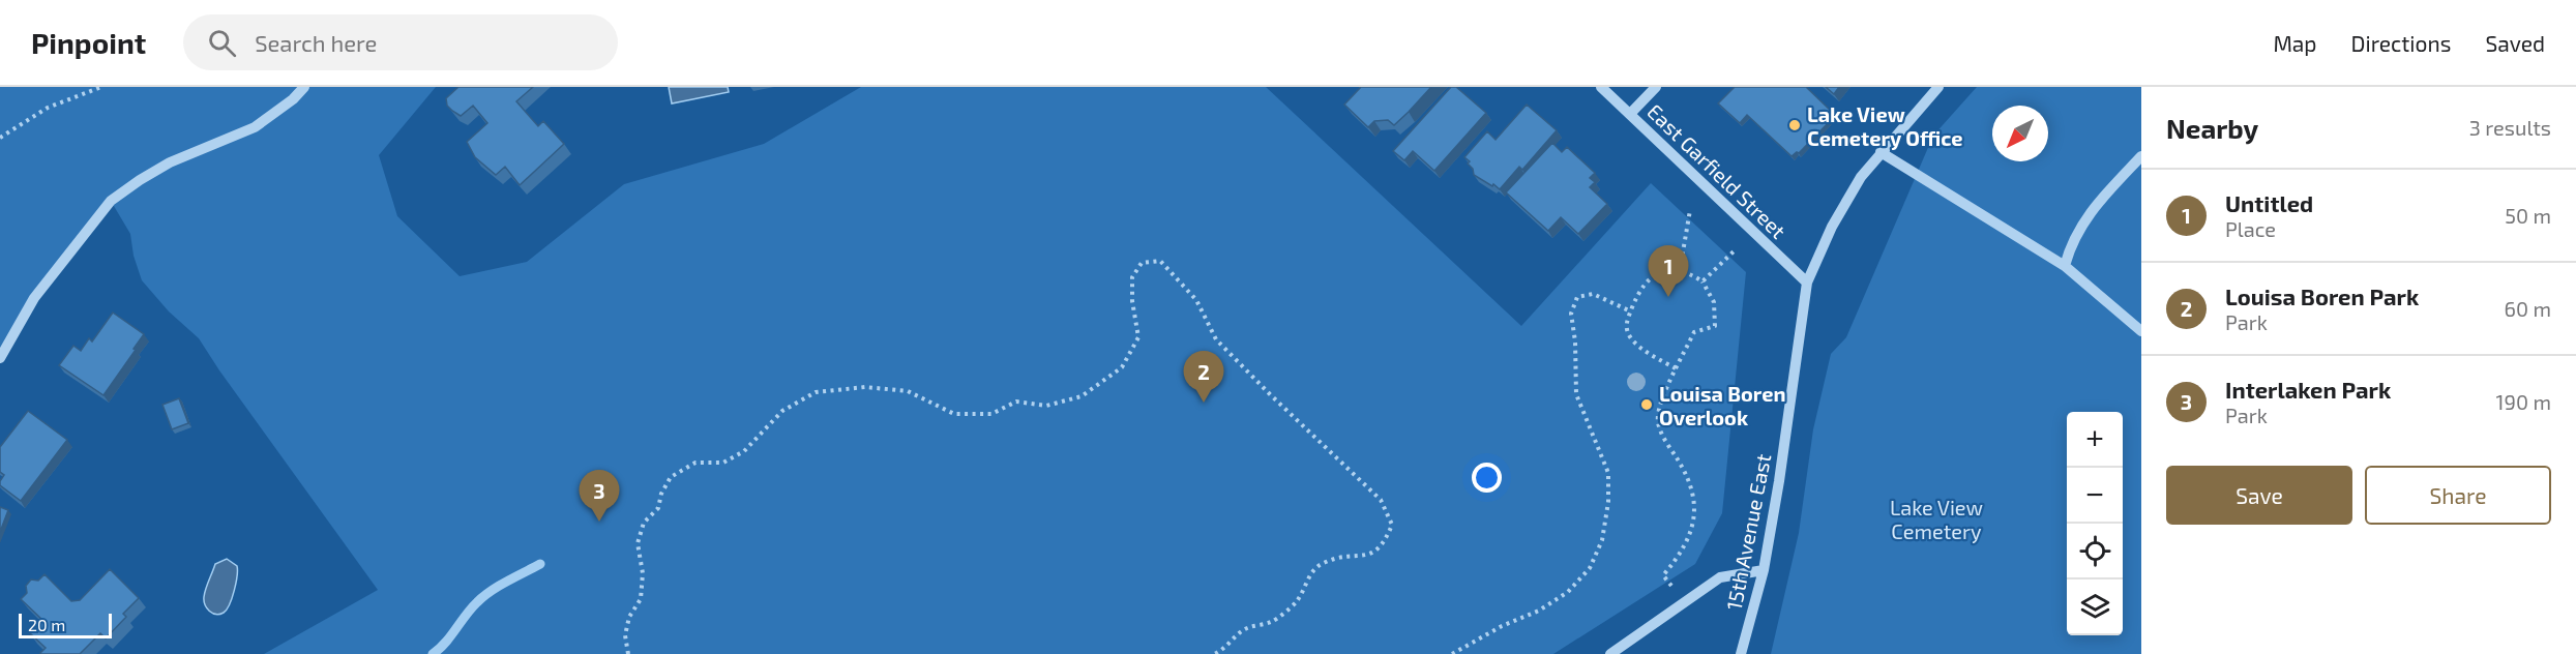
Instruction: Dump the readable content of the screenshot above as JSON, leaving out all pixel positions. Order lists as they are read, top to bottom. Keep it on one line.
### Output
{"streets":{"street":["East Garfield Street","15th Avenue East"]},"crossings":[["East Garfield Street","15th Avenue East"]],"parks":["Lake View Cemetery"],"places":["Lake View Cemetery Office","Louisa Boren Overlook"],"scale_bar":"20 m","north":"bottom left","page":{"header":"Pinpoint","search":"Search here","nav":["Map","Directions","Saved"],"heading":["Nearby","3 results"],"list":[{"mark":"1","name":"Untitled","note":"Place","value":"50 m"},{"mark":"2","name":"Louisa Boren Park","note":"Park","value":"60 m"},{"mark":"3","name":"Interlaken Park","note":"Park","value":"190 m"}],"pins":["1","2","3"],"map_buttons":["+","−"],"buttons":["Save","Share"],"scale":"20 m"}}
